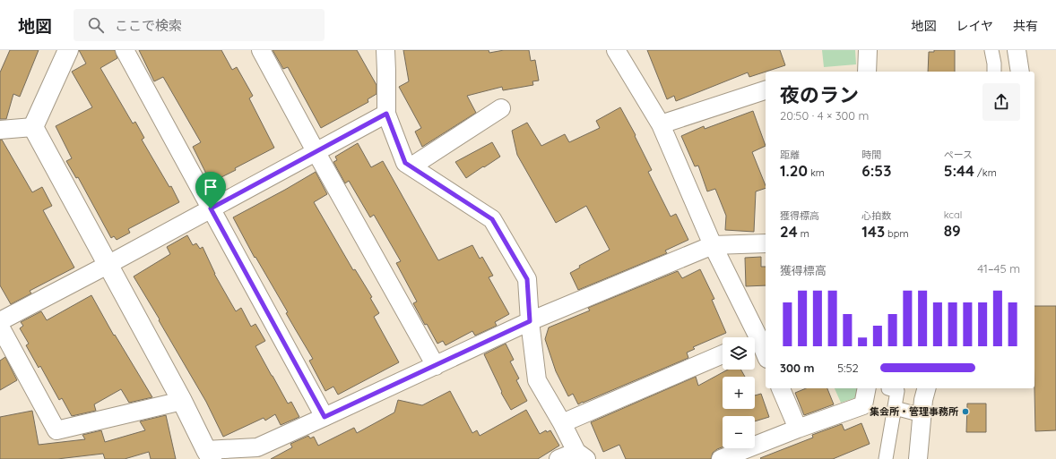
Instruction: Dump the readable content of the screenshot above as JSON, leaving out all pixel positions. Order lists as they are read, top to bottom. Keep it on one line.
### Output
{"places":["集会所・管理事務所"],"page":{"header":"地図","search":"ここで検索","nav":["地図","レイヤ","共有"],"heading":["夜のラン","20:50 · 4 × 300 m"],"stats":[["距離","1.20 km"],["時間","6:53"],["ペース","5:44 /km"],["獲得標高","24 m"],["心拍数","143 bpm"],["kcal","89"]],"chart":["獲得標高","41–45 m"],"map_buttons":["+","−"],"list":[{"name":"300 m","note":"5:52"}]}}
